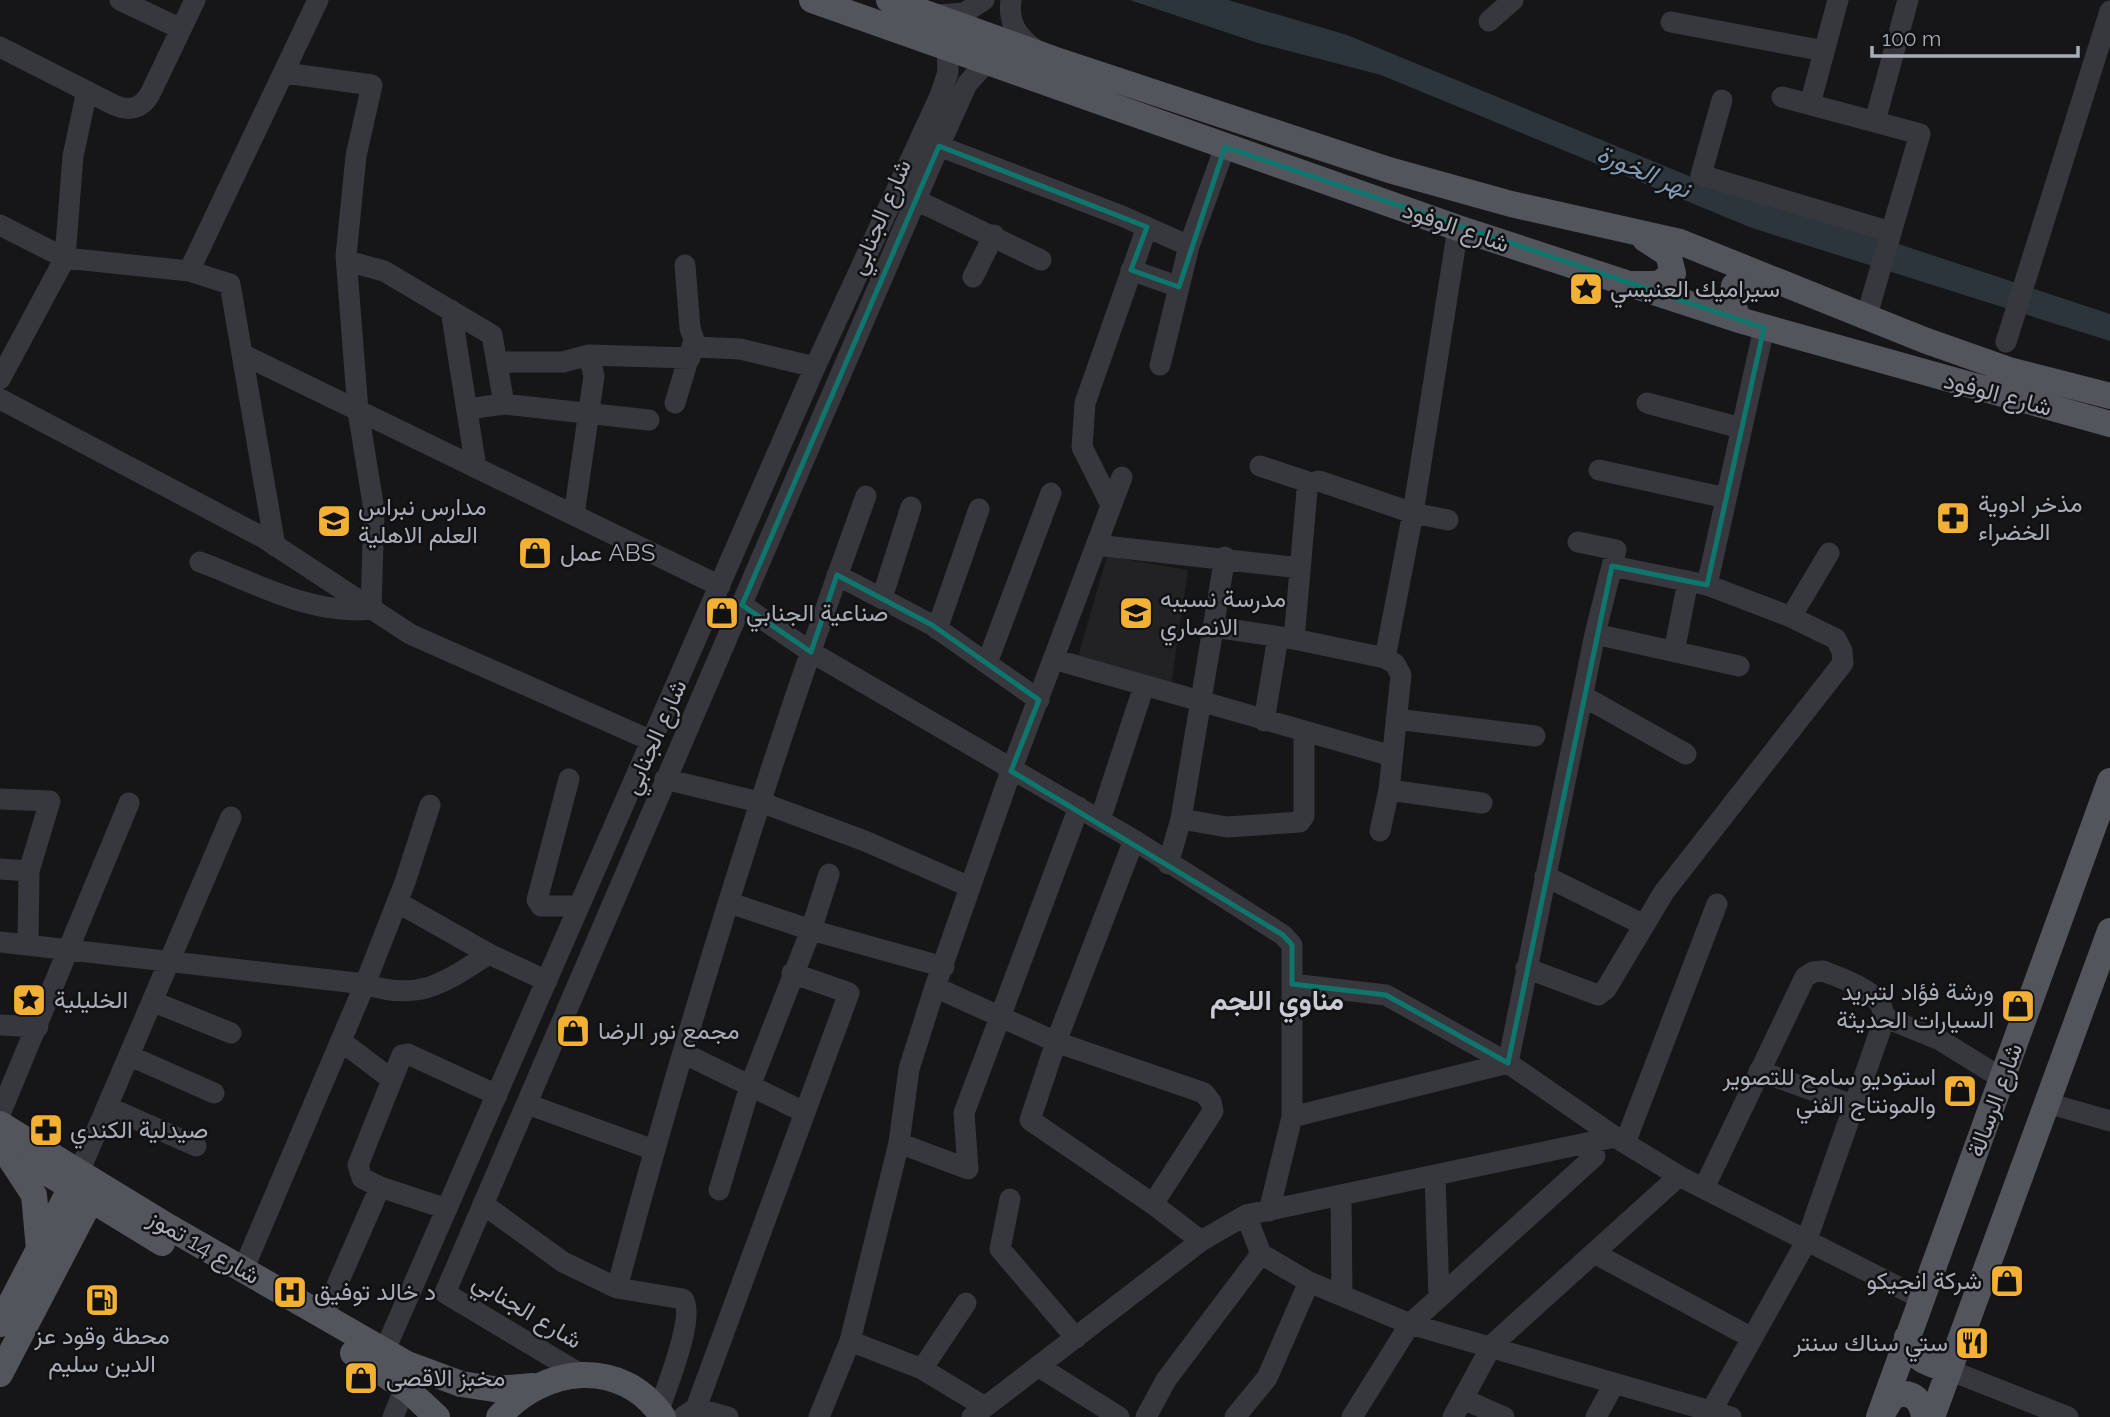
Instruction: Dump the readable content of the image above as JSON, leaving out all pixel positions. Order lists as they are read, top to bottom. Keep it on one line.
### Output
{"streets":{"main road":["شارع الوفود","شارع الرسالة","شارع 14 تموز"],"street":["شارع الجنابي"]},"crossings":[["شارع الجنابي","شارع الوفود"],["شارع الجنابي","شارع 14 تموز"]],"districts":["مناوي اللجم"],"water":["نهر الخورة"],"places":{"place":["سيراميك العنيسي","الخليلية"],"pharmacy":["مذخر ادوية الخضراء","صيدلية الكندي"],"school or university":["مدارس نبراس العلم الاهلية","مدرسة نسيبه الانصاري"],"shop":["عمل ABS","صناعية الجنابي","ورشة فؤاد لتبريد السيارات الحديثة","مجمع نور الرضا","استوديو سامح للتصوير والمونتاج الفني","شركة انجيكو","مخبز الاقصى"],"hospital":["د خالد توفيق"],"fuel station":["محطة وقود عز الدين سليم"],"restaurant":["ستي سناك سنتر"]},"scale_bar":"100 m"}
